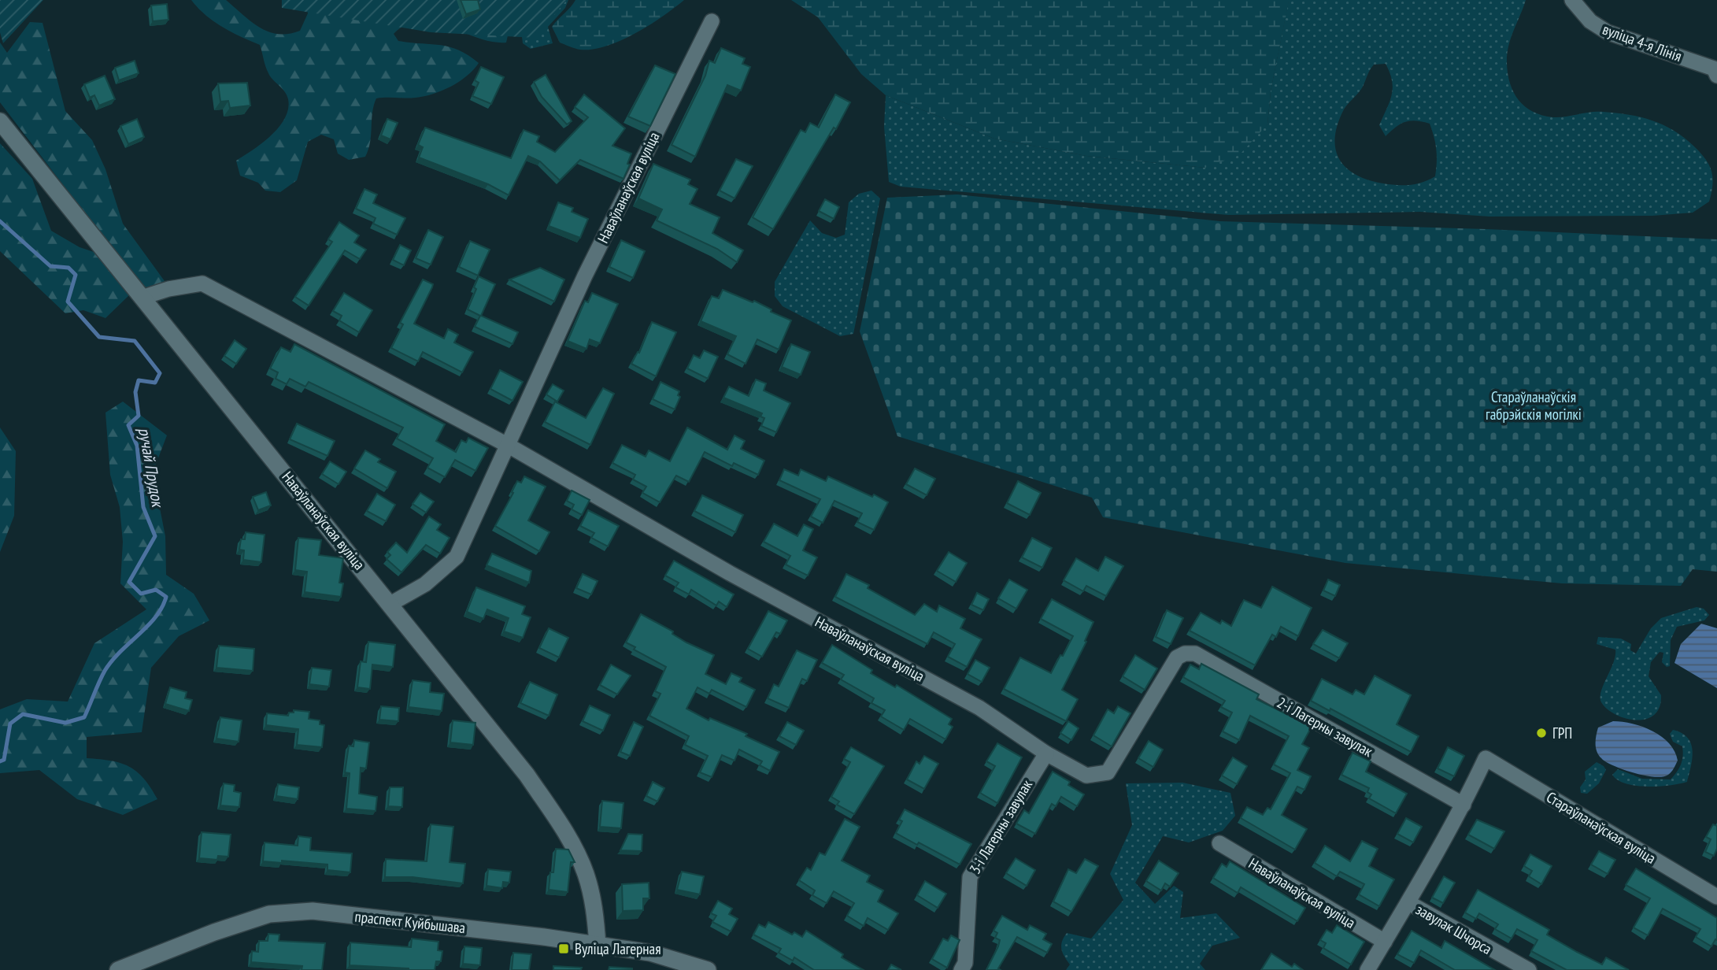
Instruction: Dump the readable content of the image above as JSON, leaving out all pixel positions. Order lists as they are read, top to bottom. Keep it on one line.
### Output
{"streets":{"street":["вуліца 4-я Лінія","Наваўланаўская вуліца","2-і Лагерны завулак","3-і Лагерны завулак","Стараўланаўская вуліца","праспект Куйбышава","завулак Шчорса"]},"crossings":[["Наваўланаўская вуліца","2-і Лагерны завулак"],["Наваўланаўская вуліца","3-і Лагерны завулак"],["Наваўланаўская вуліца","праспект Куйбышава"],["2-і Лагерны завулак","Стараўланаўская вуліца"]],"water":["ручай Прудок"],"parks":["Стараўланаўскія габрэйскія могілкі"],"places":{"other":["ГРП"],"transit":["Вуліца Лагерная"]}}
